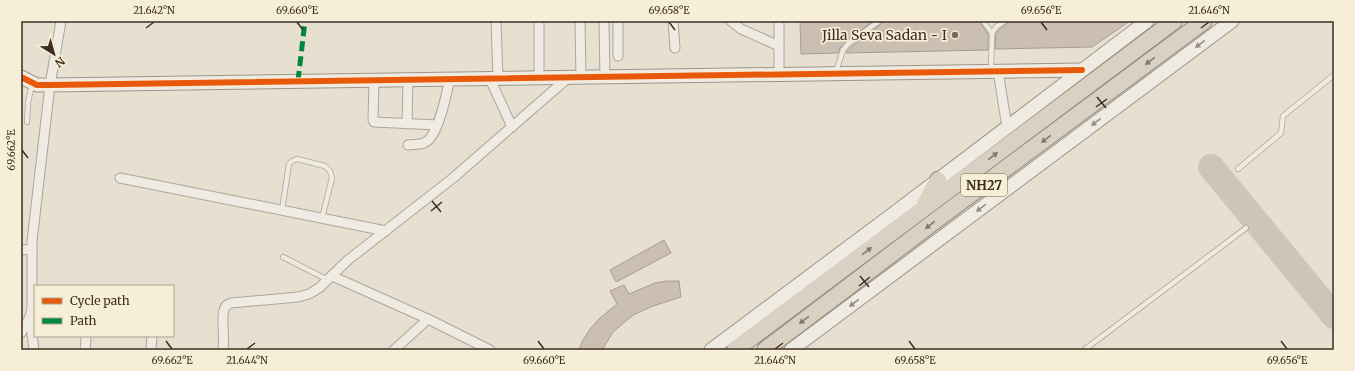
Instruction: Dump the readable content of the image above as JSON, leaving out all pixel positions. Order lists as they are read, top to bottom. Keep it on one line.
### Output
{"streets":{"highway":["NH27"]},"places":["Jilla Seva Sadan - I"],"legend":["Cycle path","Path"],"north":"bottom right","coordinates":["21.642°N","69.660°E","69.658°E","69.656°E","21.646°N","69.662°E","21.644°N"]}
